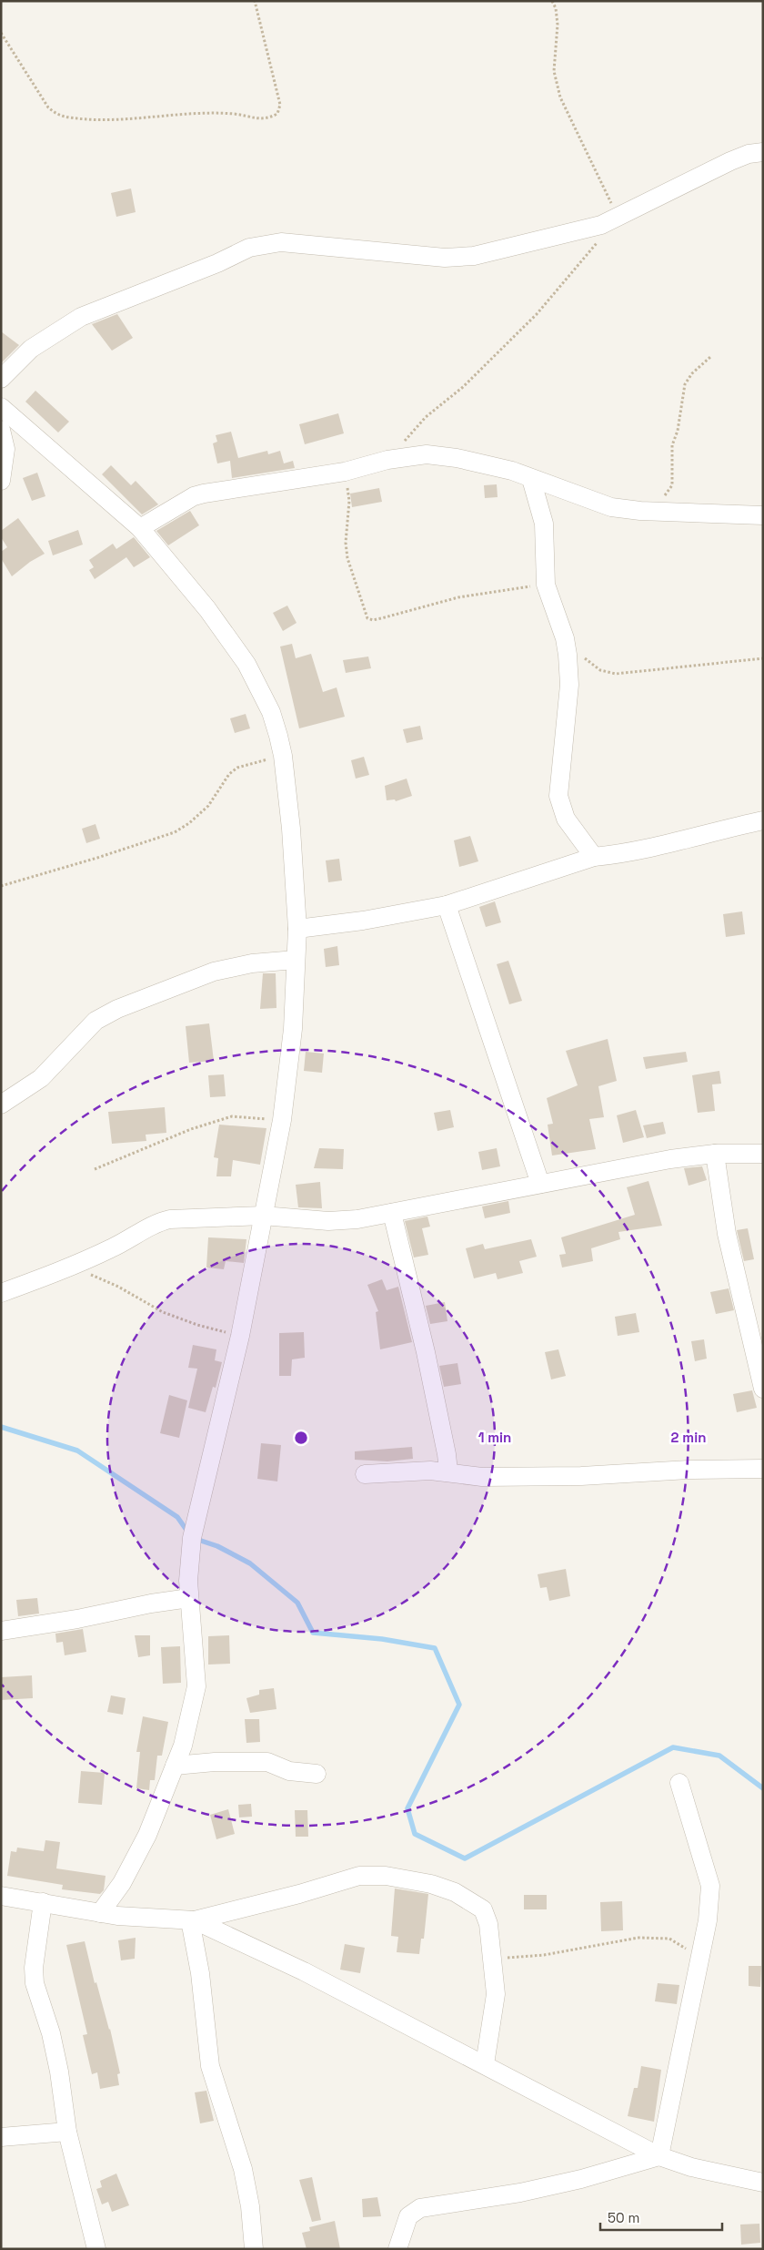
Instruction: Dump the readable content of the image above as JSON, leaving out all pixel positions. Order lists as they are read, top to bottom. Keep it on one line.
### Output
{"scale_bar":"50 m","rings":["1 min","2 min"]}
